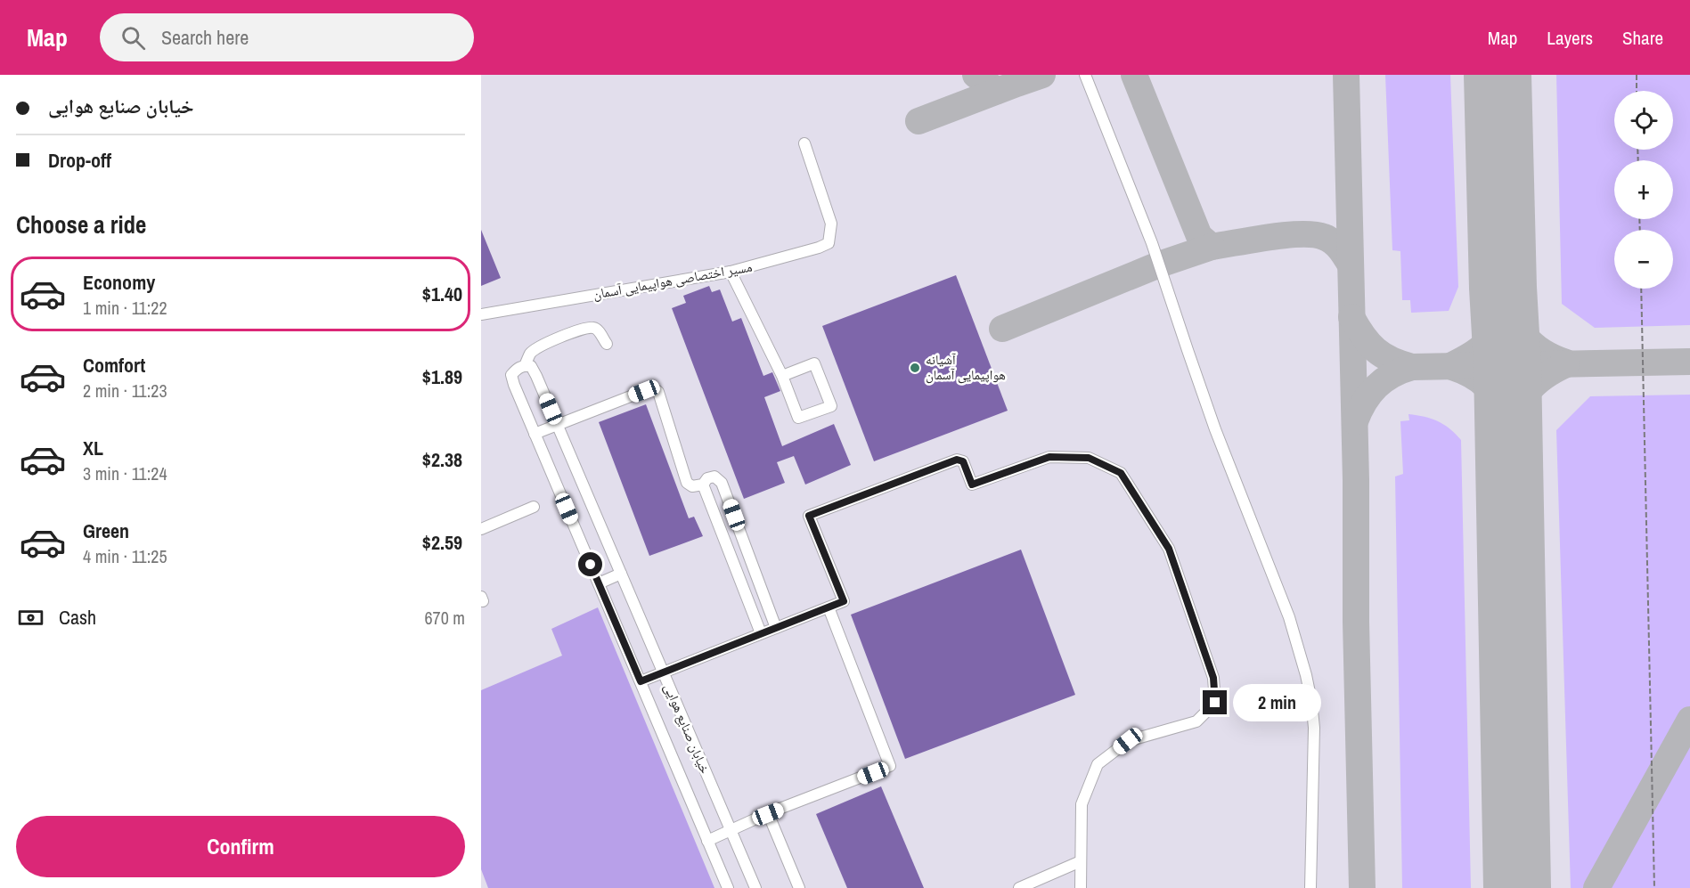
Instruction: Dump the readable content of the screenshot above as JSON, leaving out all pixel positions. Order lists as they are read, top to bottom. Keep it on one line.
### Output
{"streets":{"street":["مسیر اختصاصی هواپیمایی آسمان","خیابان صنایع هوایی"]},"places":["آشیانه هواپیمایی آسمان"],"page":{"header":"Map","search":"Search here","nav":["Map","Layers","Share"],"banner":["خیابان صنایع هوایی","Drop-off"],"map_buttons":["+","−"],"heading":"Choose a ride","list":[{"name":"Economy","note":"1 min · 11:22","value":"$1.40"},{"name":"Comfort","note":"2 min · 11:23","value":"$1.89"},{"name":"XL","note":"3 min · 11:24","value":"$2.38"},{"name":"Green","note":"4 min · 11:25","value":"$2.59"}],"pay":["Cash","670 m"],"bubble":"2 min","buttons":"Confirm"}}
